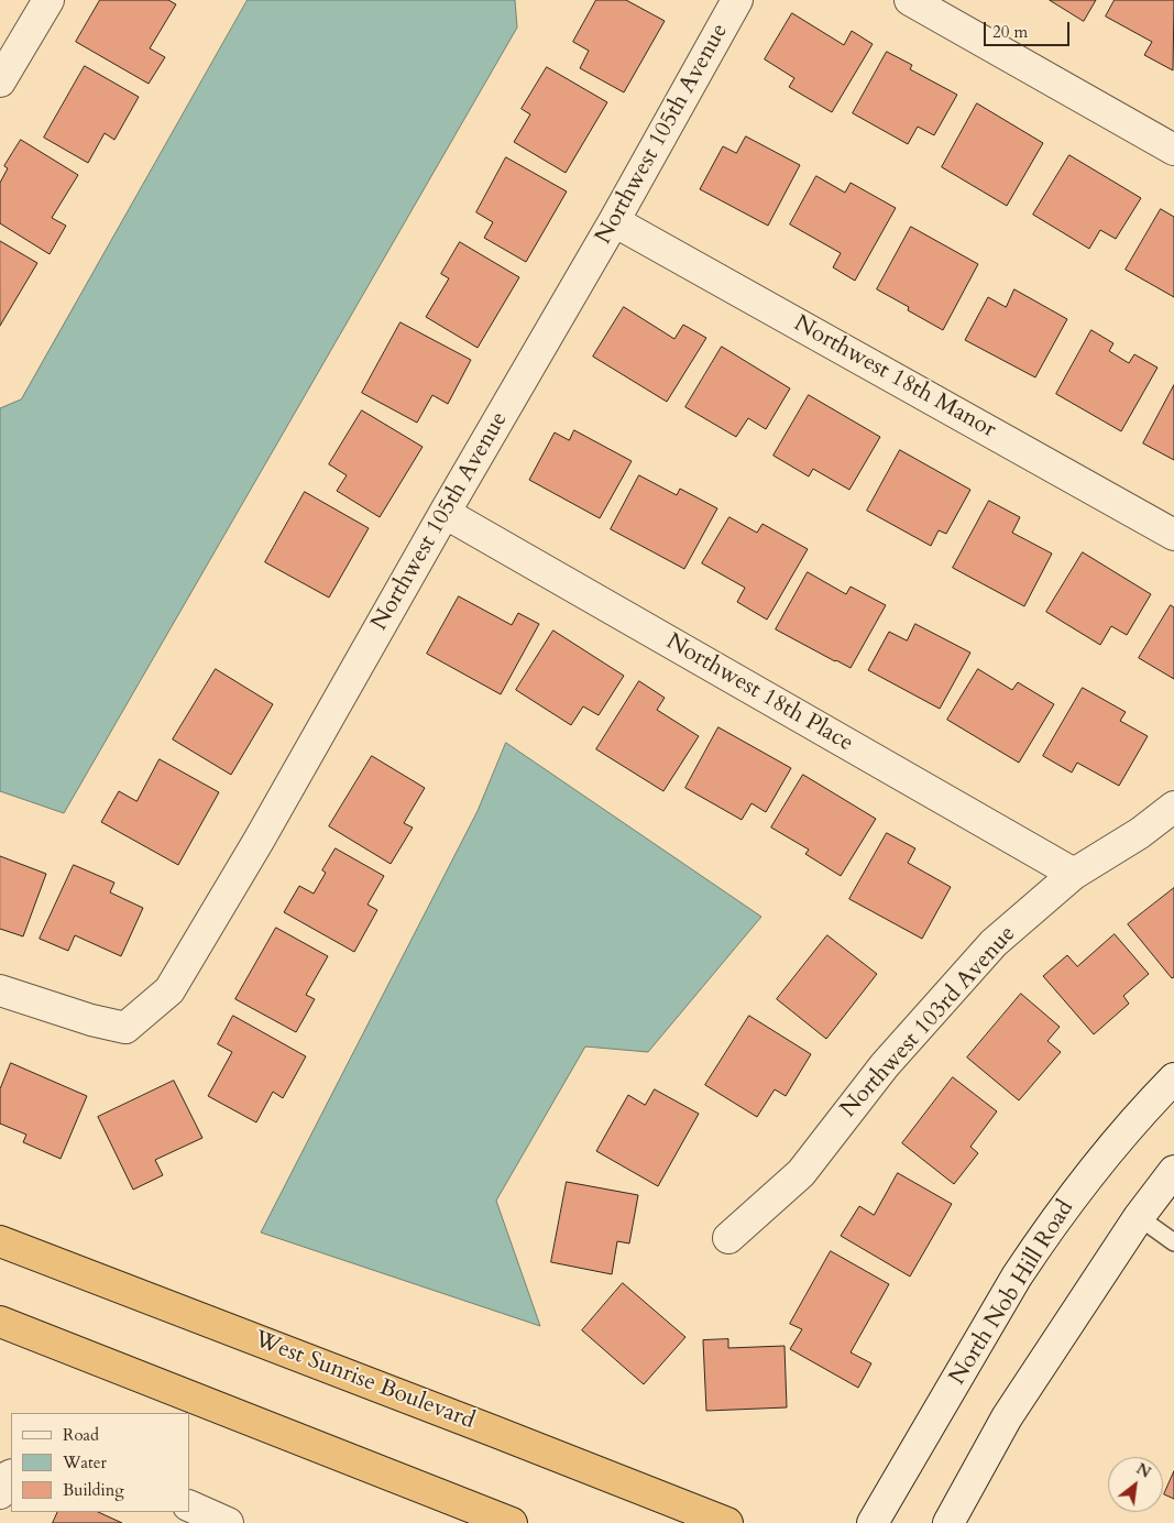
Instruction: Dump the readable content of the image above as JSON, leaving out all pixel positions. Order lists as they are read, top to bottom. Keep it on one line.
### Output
{"streets":{"highway":["West Sunrise Boulevard"],"street":["Northwest 105th Avenue","Northwest 18th Manor","Northwest 18th Place","Northwest 103rd Avenue","North Nob Hill Road"]},"crossings":[["Northwest 105th Avenue","Northwest 18th Manor"],["Northwest 105th Avenue","Northwest 18th Place"],["Northwest 18th Place","Northwest 103rd Avenue"]],"legend":["Road","Water","Building"],"scale_bar":"20 m","north":"top right"}
